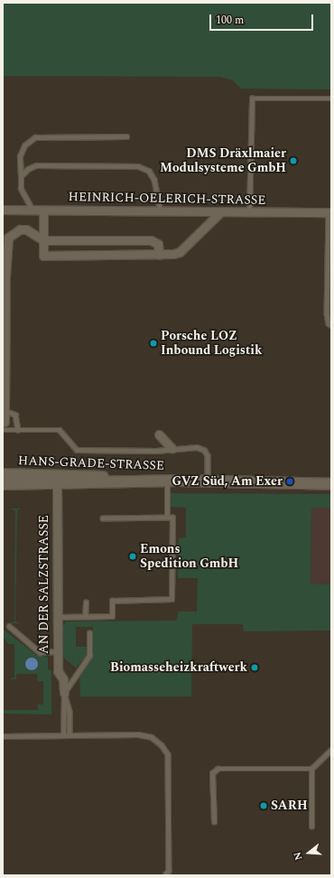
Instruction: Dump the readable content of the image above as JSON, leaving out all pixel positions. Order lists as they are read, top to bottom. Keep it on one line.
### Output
{"streets":{"street":["HEINRICH-OELERICH-STRASSE","HANS-GRADE-STRASSE","AN DER SALZSTRASSE"]},"crossings":[["HANS-GRADE-STRASSE","AN DER SALZSTRASSE"]],"places":["DMS Dräxlmaier Modulsysteme GmbH","Porsche LOZ Inbound Logistik","GVZ Süd, Am Exer","Emons Spedition GmbH","Biomasseheizkraftwerk","SARH"],"scale_bar":"100 m","north":"left"}
